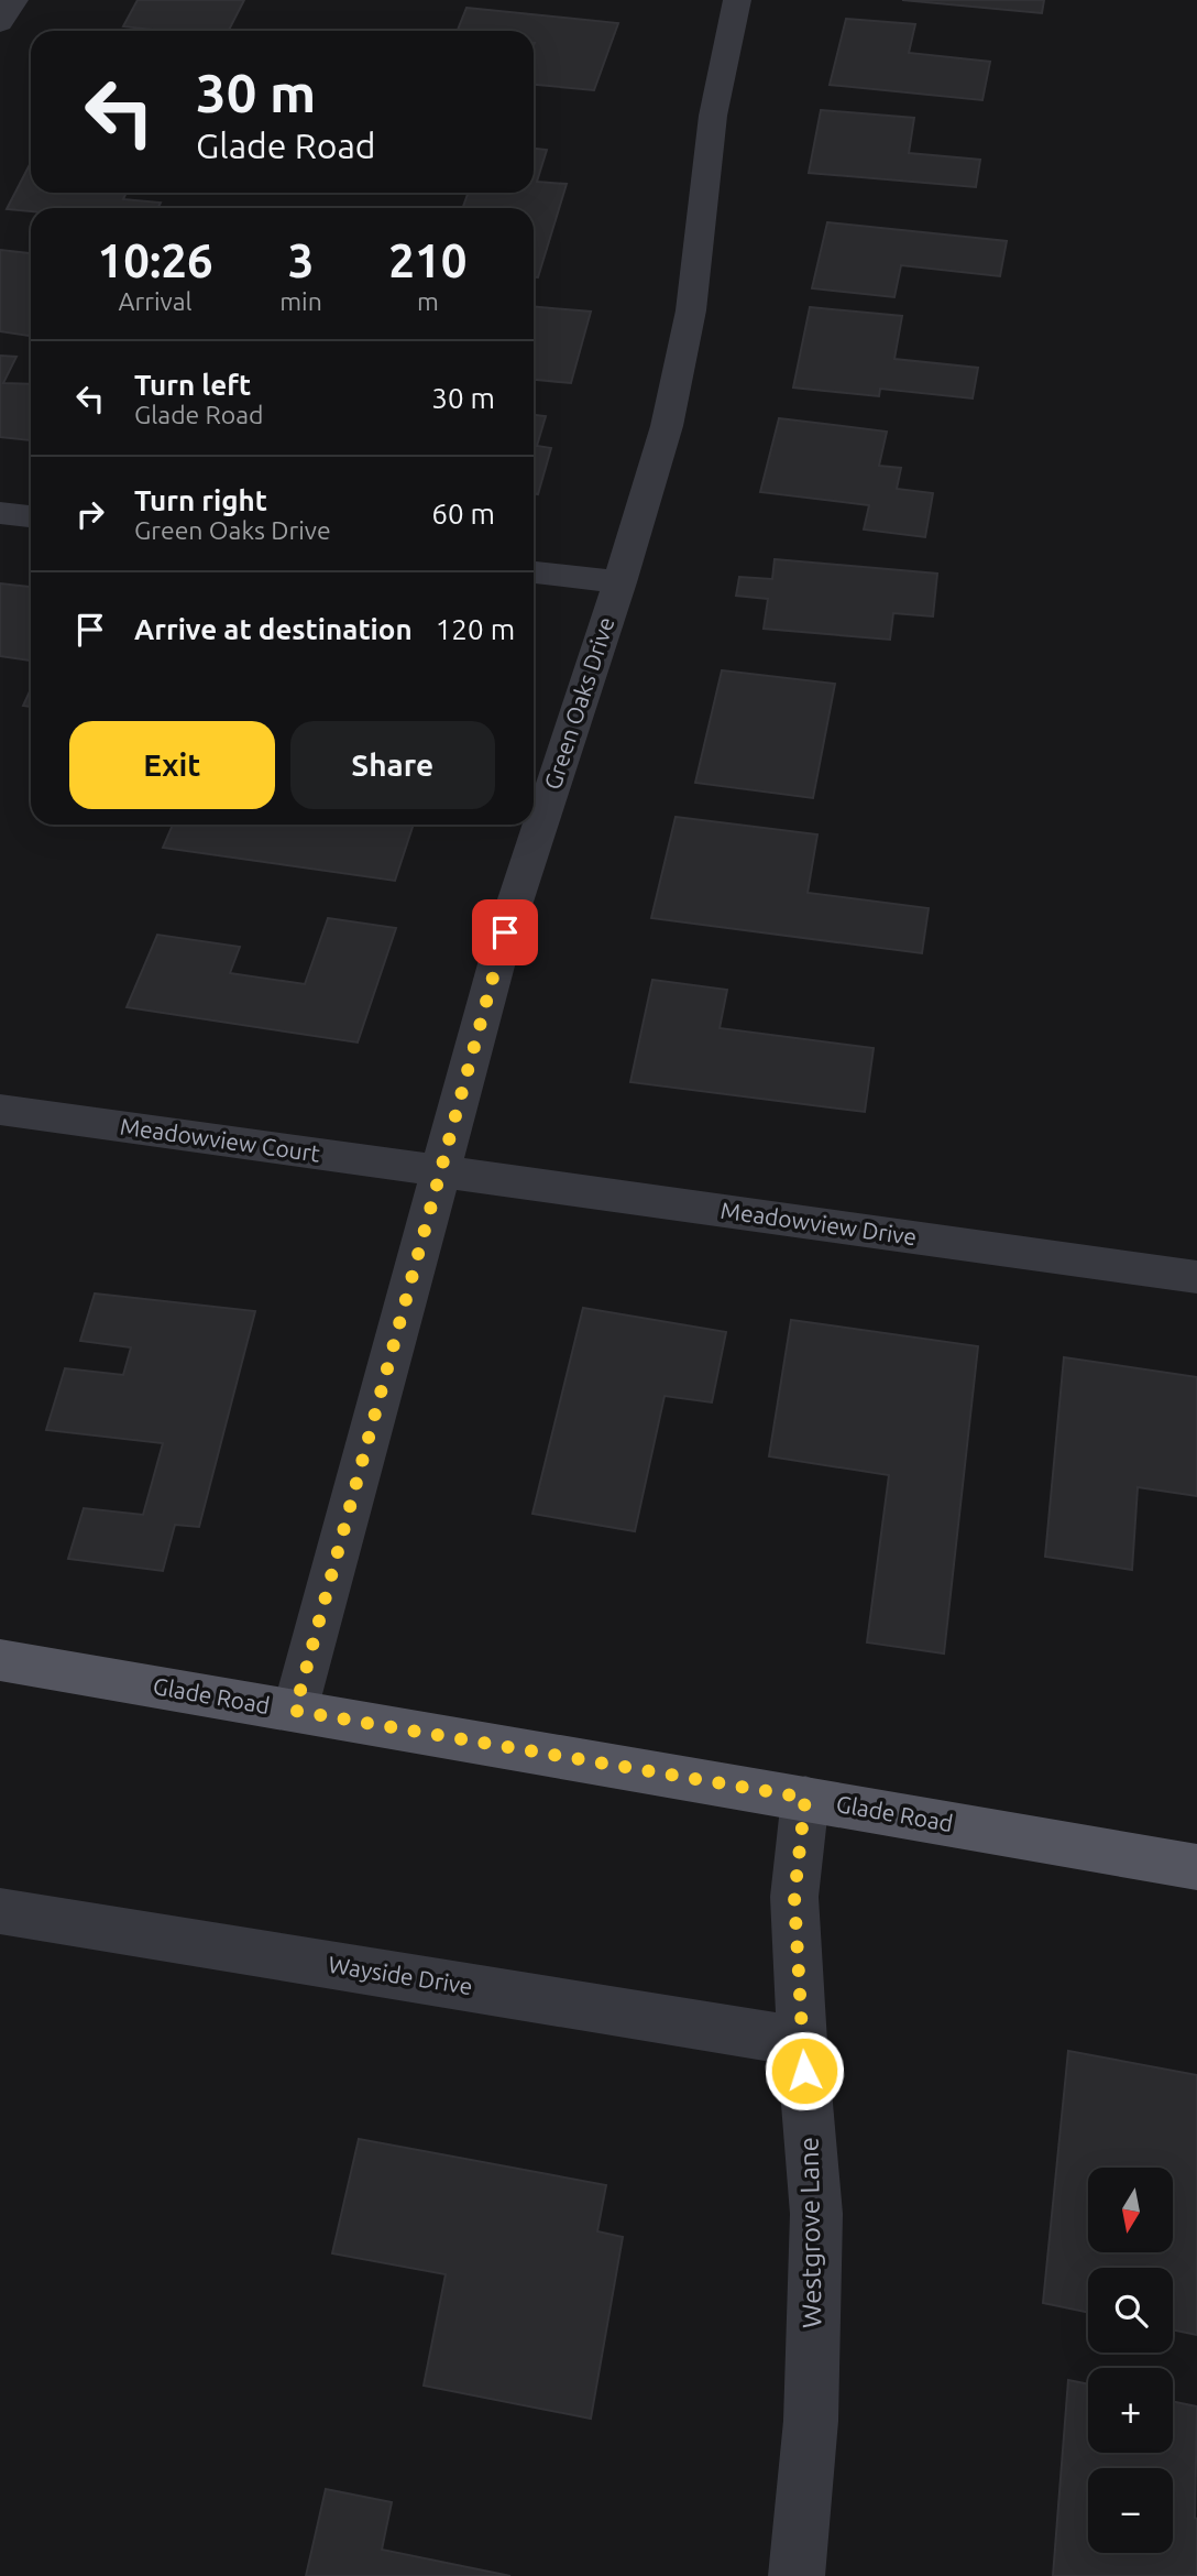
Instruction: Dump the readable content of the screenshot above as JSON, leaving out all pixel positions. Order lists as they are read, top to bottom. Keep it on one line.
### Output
{"streets":{"main road":["Glade Road"],"street":["Green Oaks Drive","Meadowview Court","Meadowview Drive","Wayside Drive","Westgrove Lane"]},"crossings":[["Green Oaks Drive","Meadowview Court"],["Green Oaks Drive","Meadowview Drive"],["Green Oaks Drive","Glade Road"],["Meadowview Court","Meadowview Drive"],["Glade Road","Westgrove Lane"],["Wayside Drive","Westgrove Lane"]],"north":"bottom","page":{"turn":["30 m","Glade Road"],"eta":["10:26","Arrival","3","min","210","m"],"list":[{"name":"Turn left","note":"Glade Road","value":"30 m"},{"name":"Turn right","note":"Green Oaks Drive","value":"60 m"},{"name":"Arrive at destination","value":"120 m"}],"buttons":["Exit","Share"],"map_buttons":["+","−"]}}
